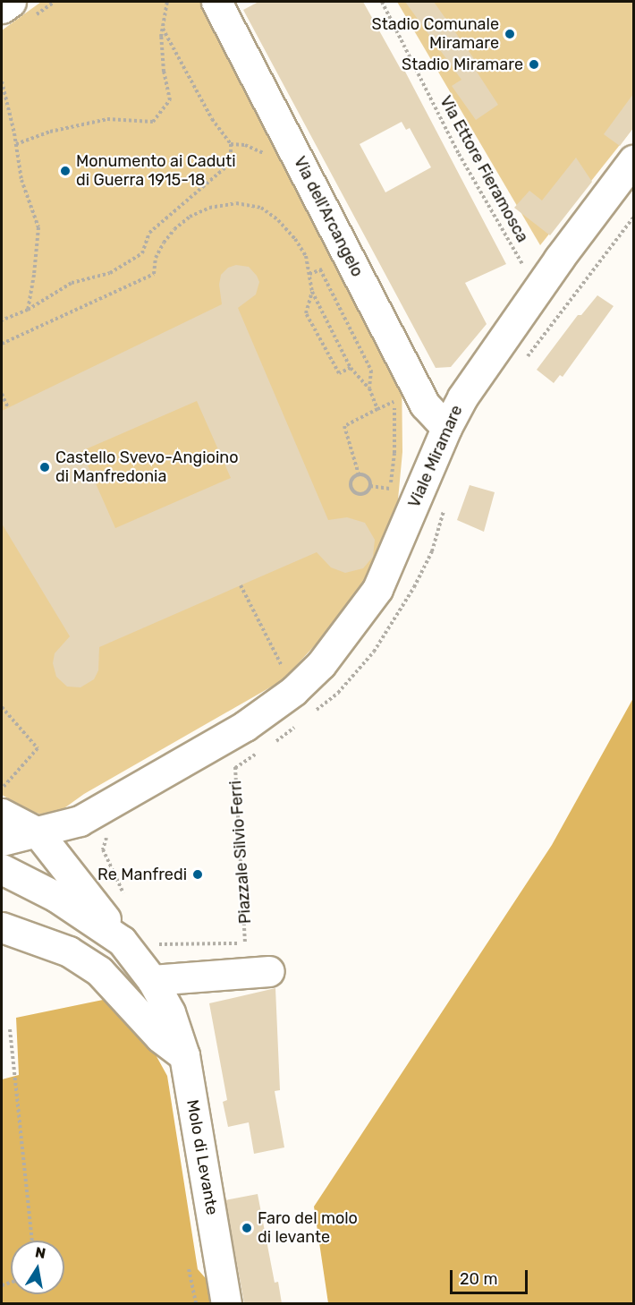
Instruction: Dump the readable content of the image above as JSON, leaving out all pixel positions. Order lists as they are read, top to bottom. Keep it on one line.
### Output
{"streets":{"street":["Via dell'Arcangelo","Viale Miramare","Molo di Levante"],"path":["Via Ettore Fieramosca","Piazzale Silvio Ferri"]},"crossings":[["Via Ettore Fieramosca","Viale Miramare"],["Via dell'Arcangelo","Viale Miramare"],["Viale Miramare","Piazzale Silvio Ferri"]],"places":["Stadio Comunale Miramare","Stadio Miramare","Monumento ai Caduti di Guerra 1915-18","Castello Svevo-Angioino di Manfredonia","Re Manfredi","Faro del molo di levante"],"scale_bar":"20 m","north":"top"}
